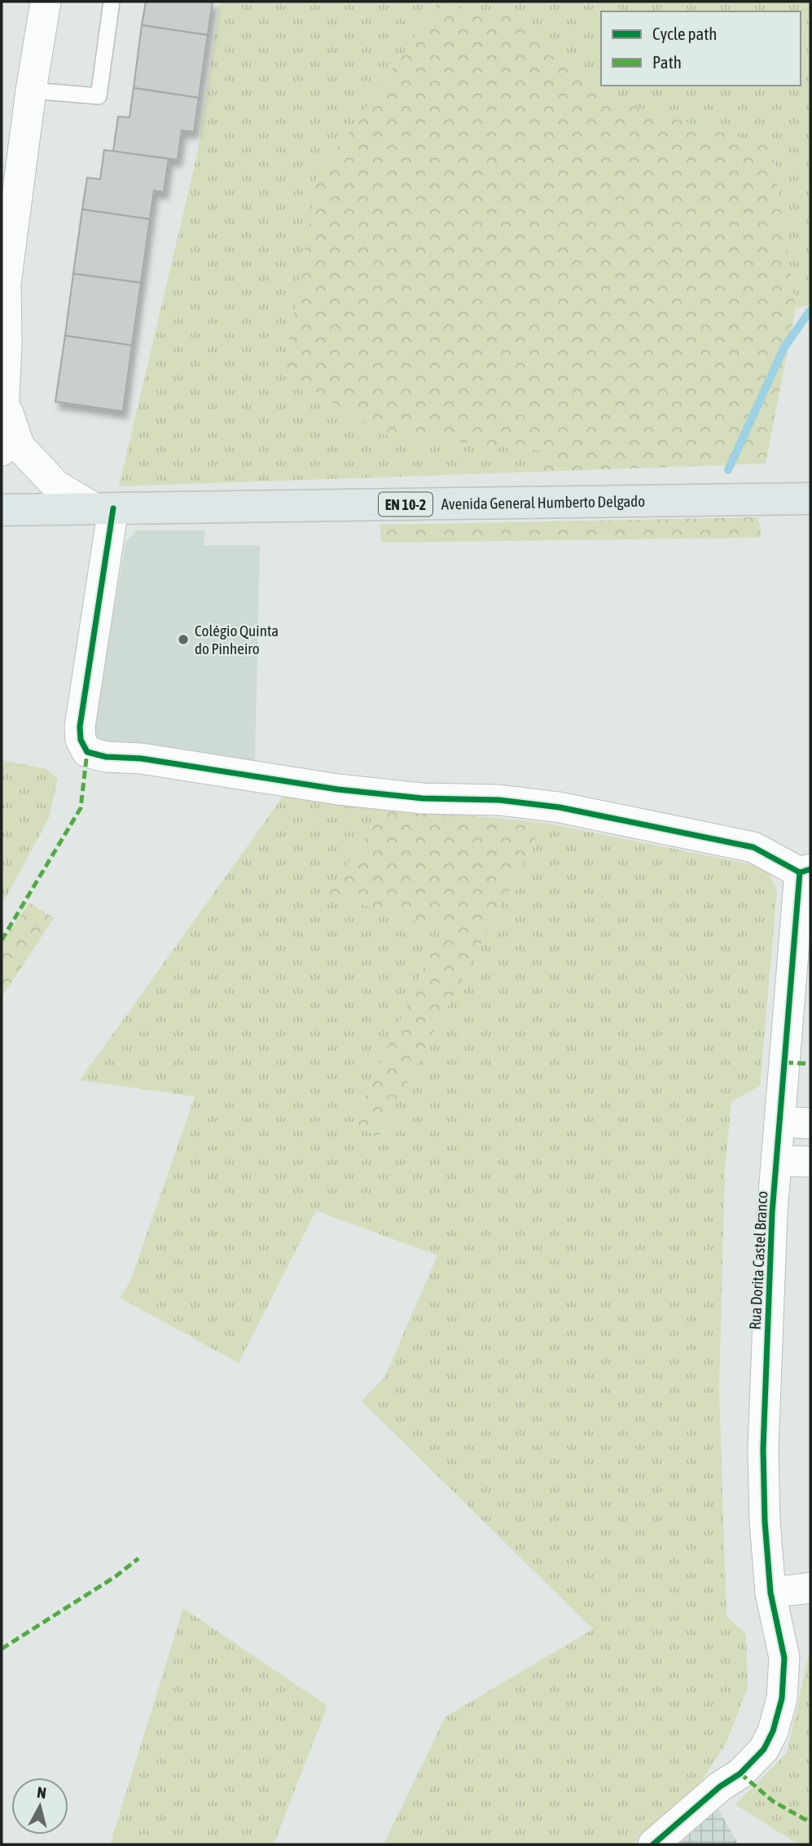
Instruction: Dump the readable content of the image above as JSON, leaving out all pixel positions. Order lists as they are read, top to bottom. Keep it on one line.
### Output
{"streets":{"main road":["Avenida General Humberto Delgado","EN 10-2"],"street":["Rua Dorita Castel Branco"]},"places":["Colégio Quinta do Pinheiro"],"legend":["Cycle path","Path"],"north":"top"}
